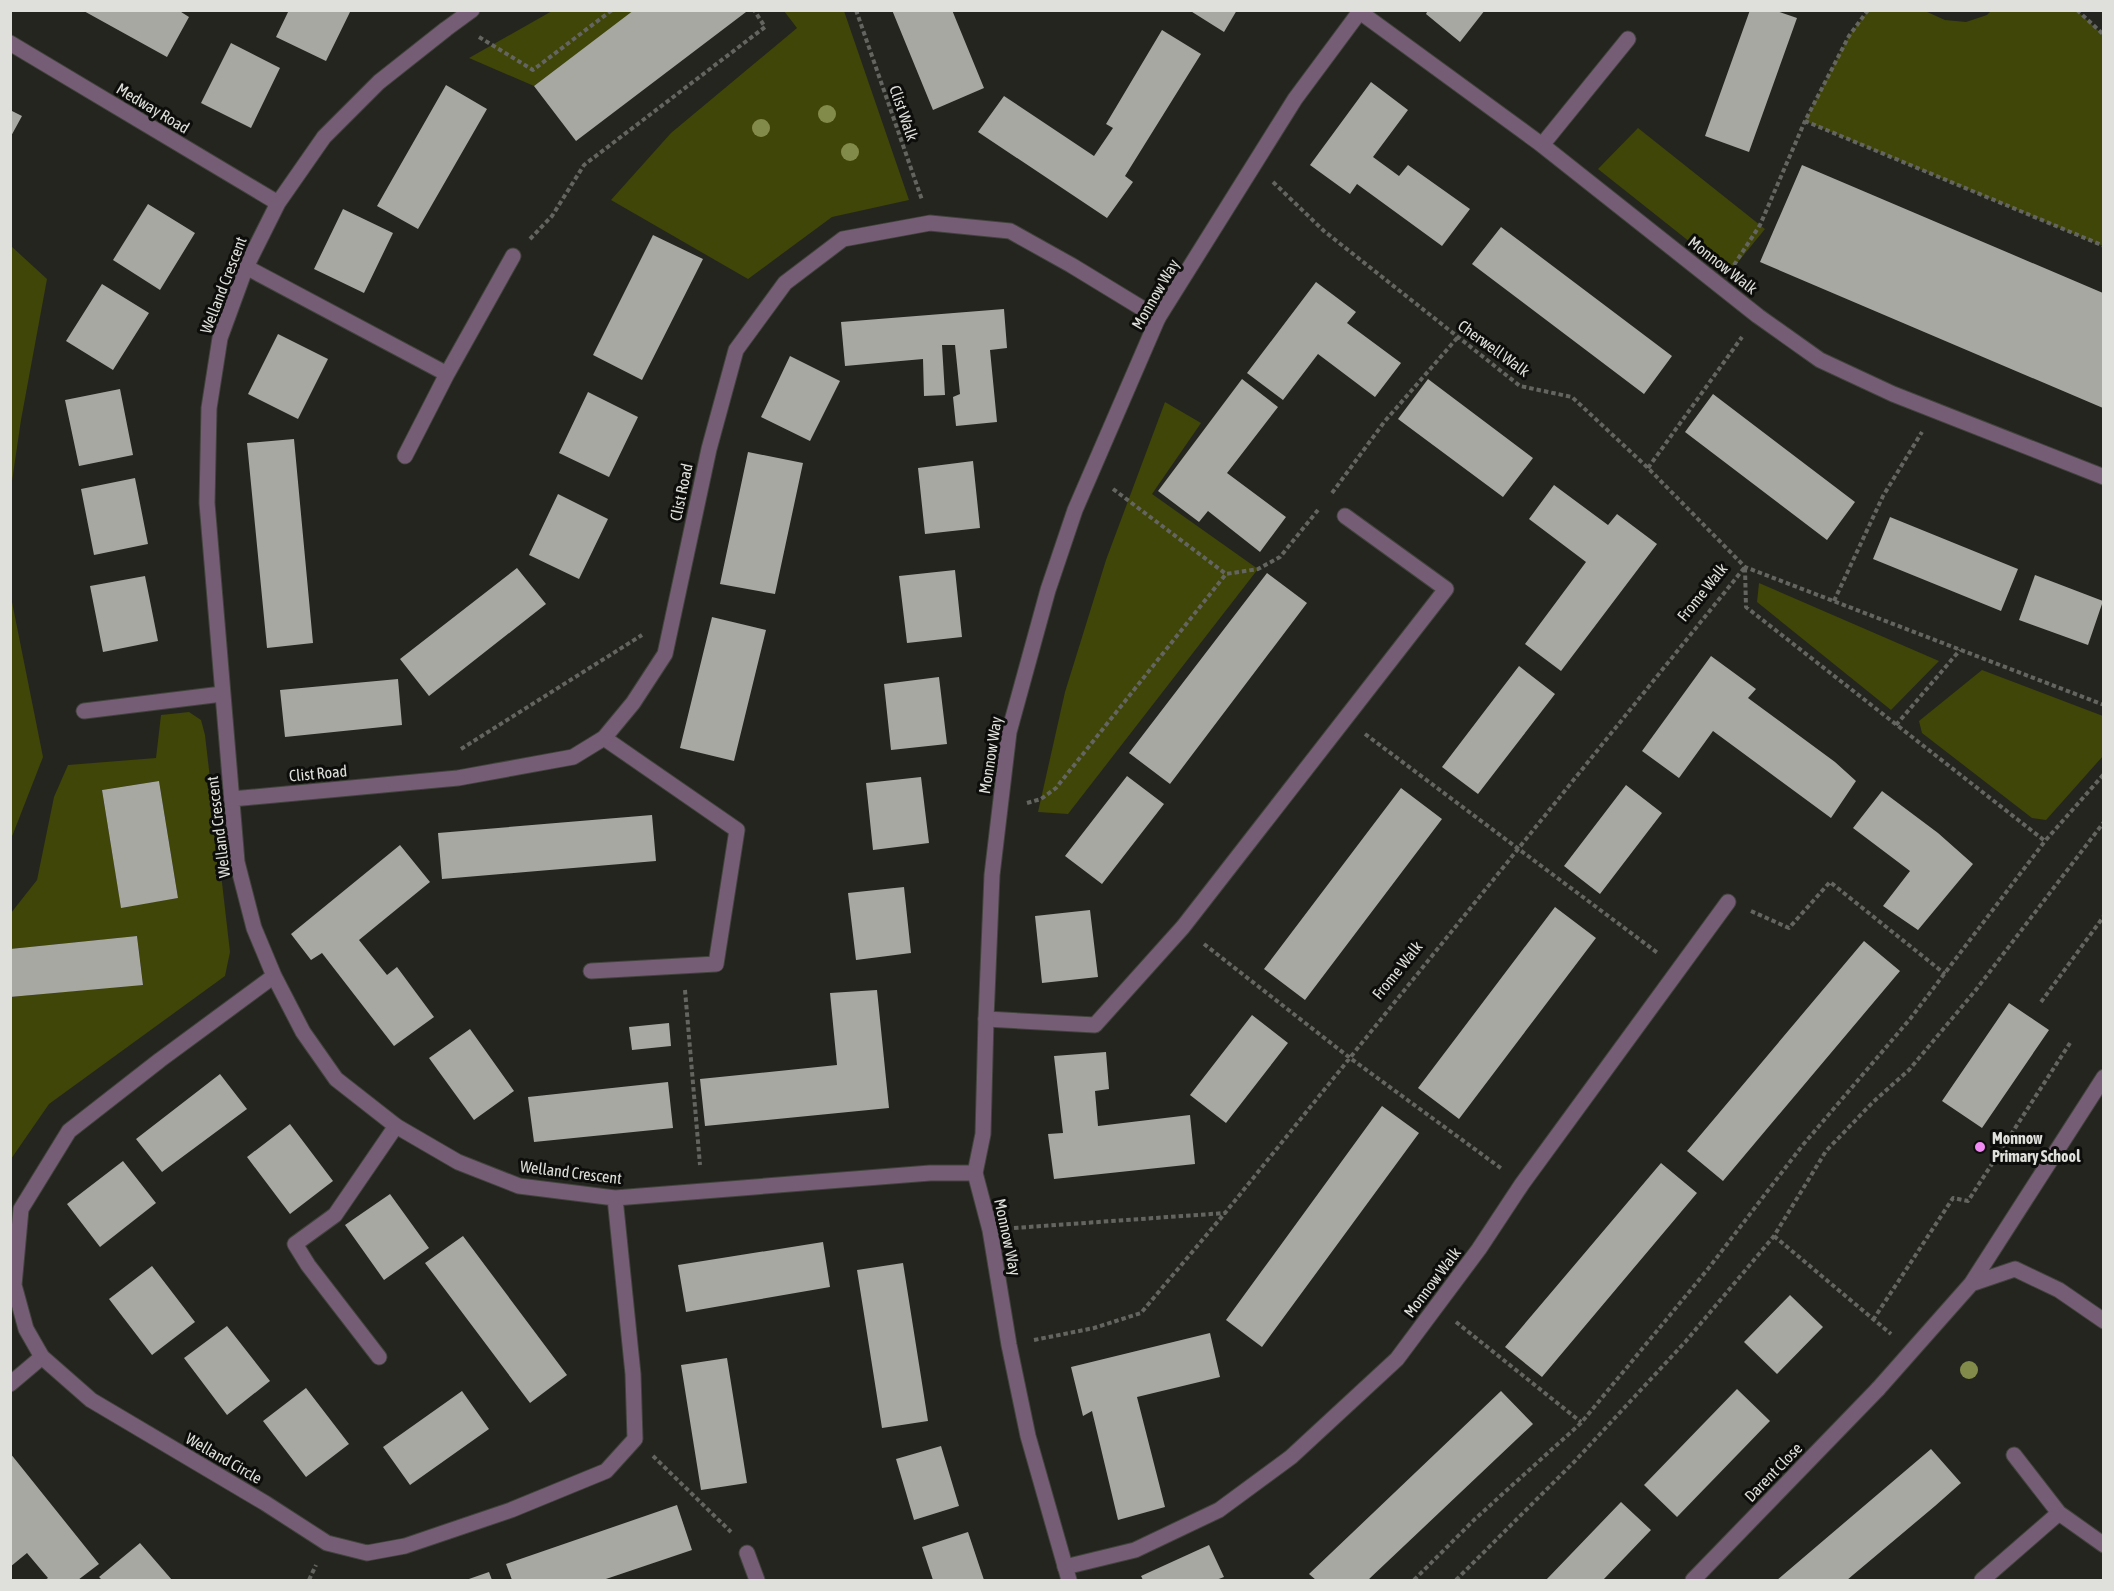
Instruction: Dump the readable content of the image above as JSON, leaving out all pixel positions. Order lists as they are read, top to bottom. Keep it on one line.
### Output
{"streets":{"street":["Medway Road","Monnow Walk","Welland Crescent","Monnow Way","Clist Road","Welland Circle","Darent Close"],"path":["Clist Walk","Cherwell Walk","Frome Walk"]},"crossings":[["Medway Road","Welland Crescent"],["Clist Walk","Clist Road"],["Monnow Walk","Monnow Way"],["Welland Crescent","Monnow Way"],["Welland Crescent","Clist Road"],["Welland Crescent","Welland Circle"],["Monnow Way","Cherwell Walk"],["Monnow Way","Clist Road"],["Monnow Way","Frome Walk"],["Cherwell Walk","Frome Walk"]],"places":["Monnow Primary School"]}
